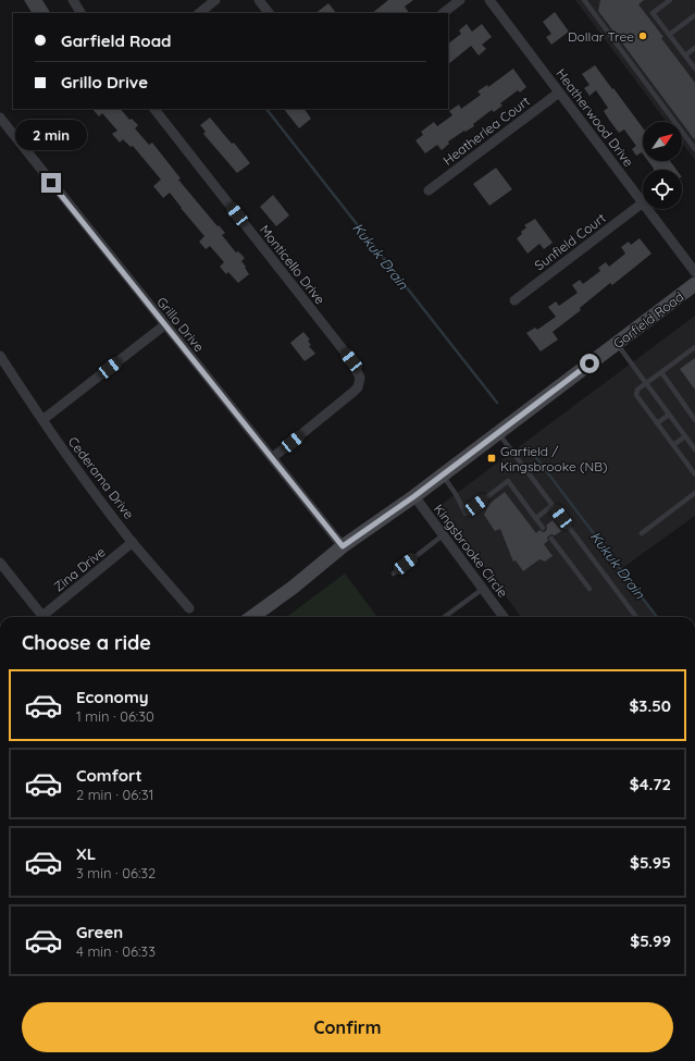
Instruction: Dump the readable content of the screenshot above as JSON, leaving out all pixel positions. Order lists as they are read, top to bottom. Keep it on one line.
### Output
{"streets":{"main road":["Garfield Road"],"street":["Heatherwood Drive","Heatherlea Court","Sunfield Court","Monticello Drive","Grillo Drive","Cederama Drive","Kingsbrooke Circle","Zina Drive"]},"crossings":[["Heatherwood Drive","Heatherlea Court"],["Heatherwood Drive","Sunfield Court"],["Monticello Drive","Grillo Drive"],["Garfield Road","Grillo Drive"],["Garfield Road","Kingsbrooke Circle"],["Cederama Drive","Zina Drive"]],"water":["Kukuk Drain"],"places":{"other":["Dollar Tree"],"transit":["Garfield / Kingsbrooke (NB)"]},"north":"top right","page":{"banner":["Garfield Road","Grillo Drive"],"bubble":"2 min","heading":"Choose a ride","list":[{"name":"Economy","note":"1 min · 06:30","value":"$3.50"},{"name":"Comfort","note":"2 min · 06:31","value":"$4.72"},{"name":"XL","note":"3 min · 06:32","value":"$5.95"},{"name":"Green","note":"4 min · 06:33","value":"$5.99"}],"buttons":"Confirm"}}
